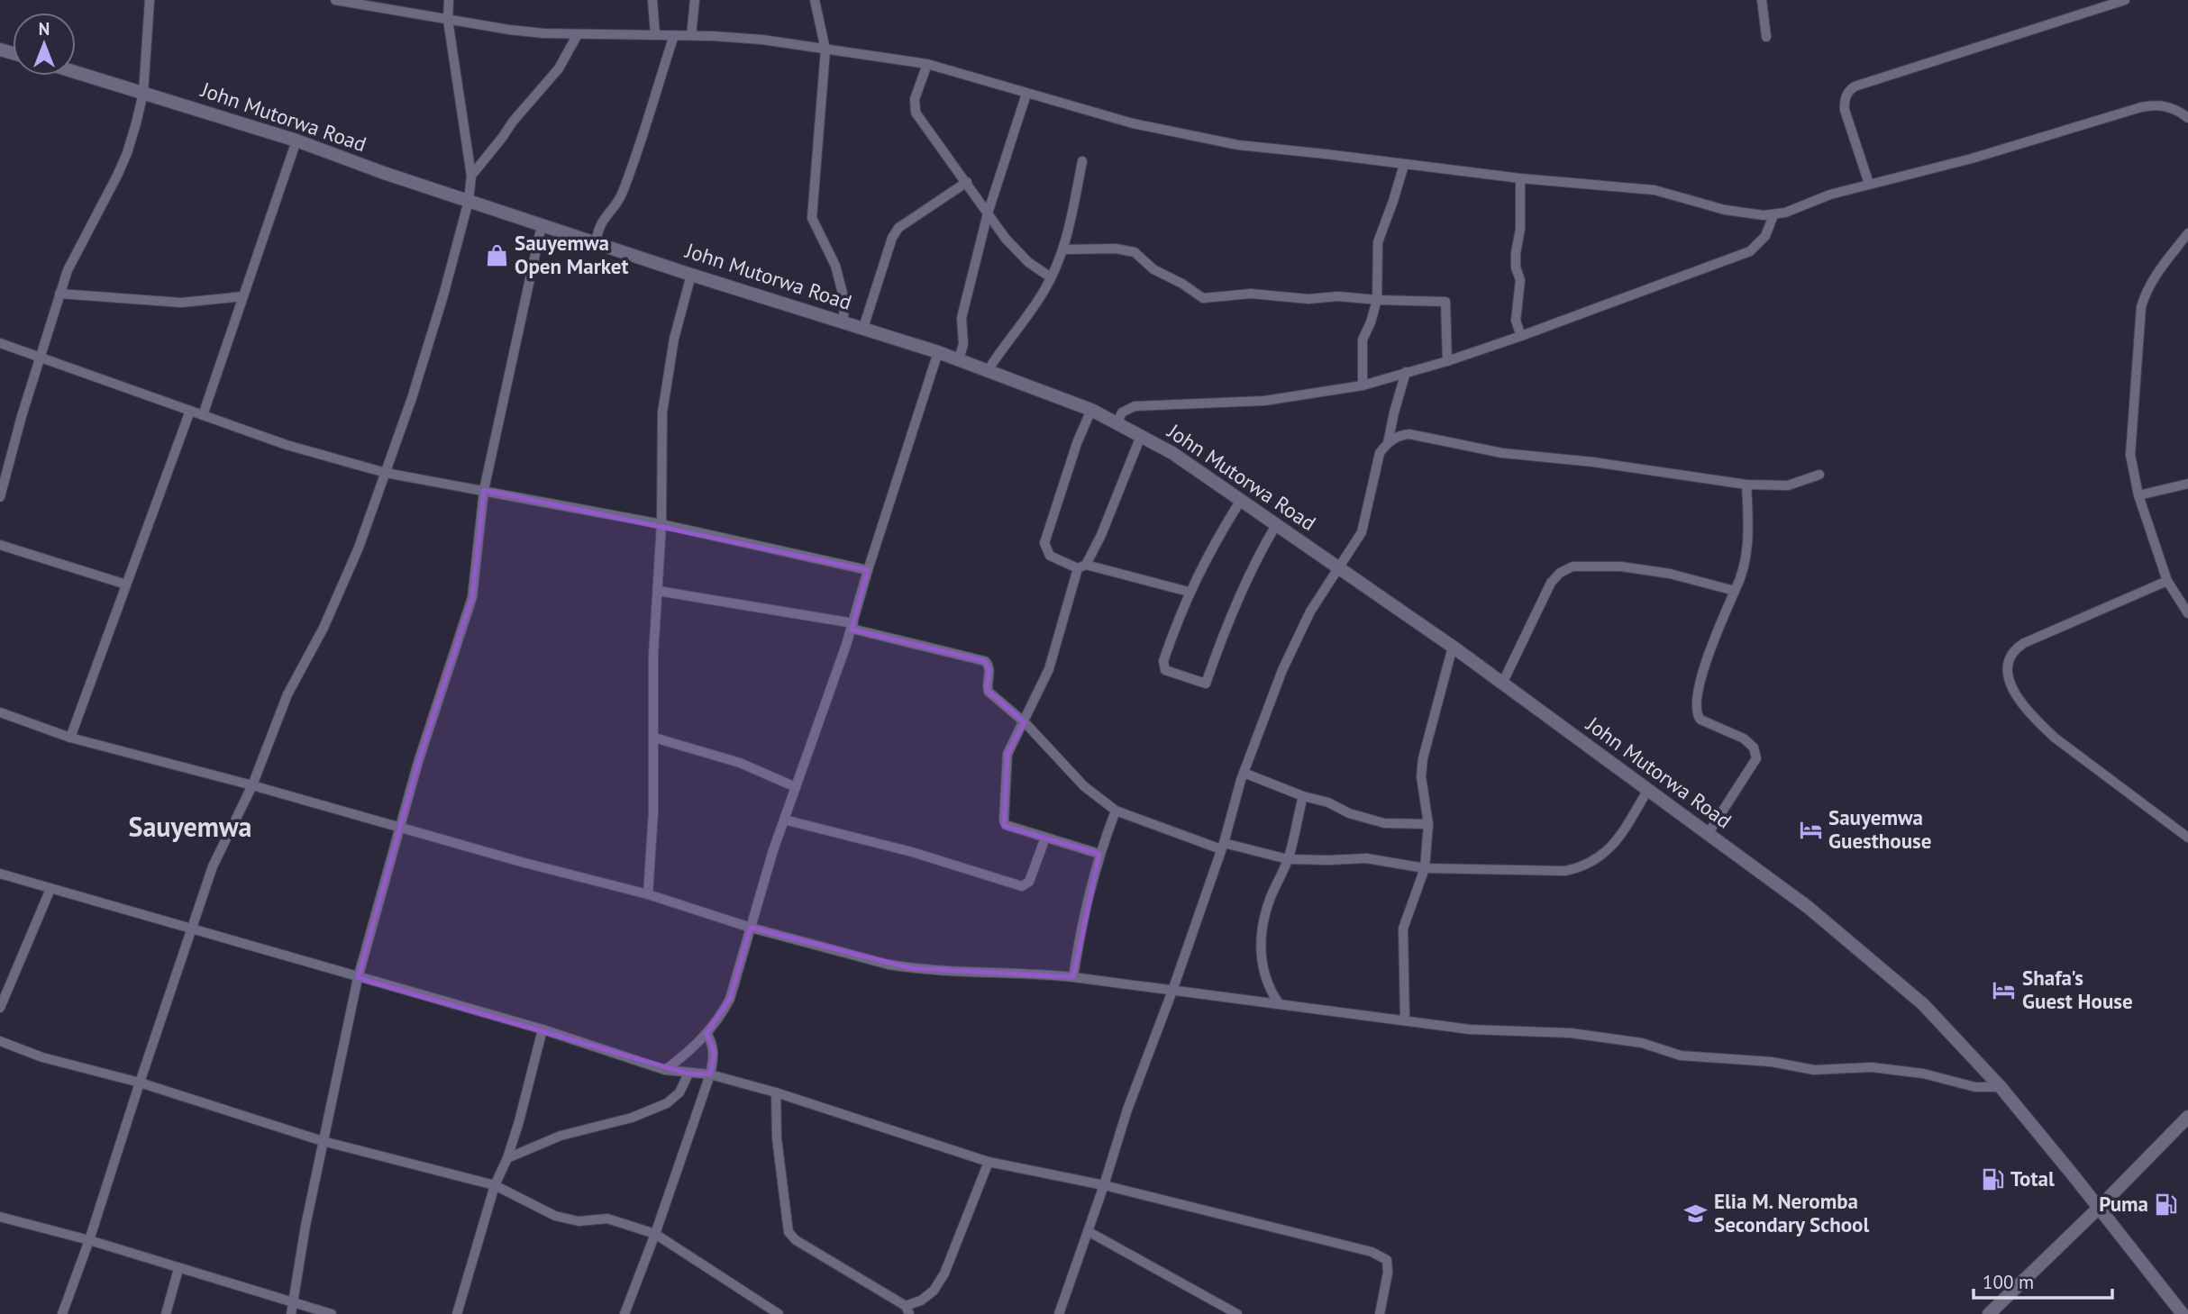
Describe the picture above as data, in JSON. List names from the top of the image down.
{
  "streets": {
    "street": ["John Mutorwa Road"]
  },
  "districts": ["Sauyemwa"],
  "places": {
    "shop": ["Sauyemwa Open Market"],
    "hotel": ["Sauyemwa Guesthouse", "Shafa's Guest House"],
    "fuel station": ["Total", "Puma"],
    "school or university": ["Elia M. Neromba Secondary School"]
  },
  "scale_bar": "100 m",
  "north": "top"
}
